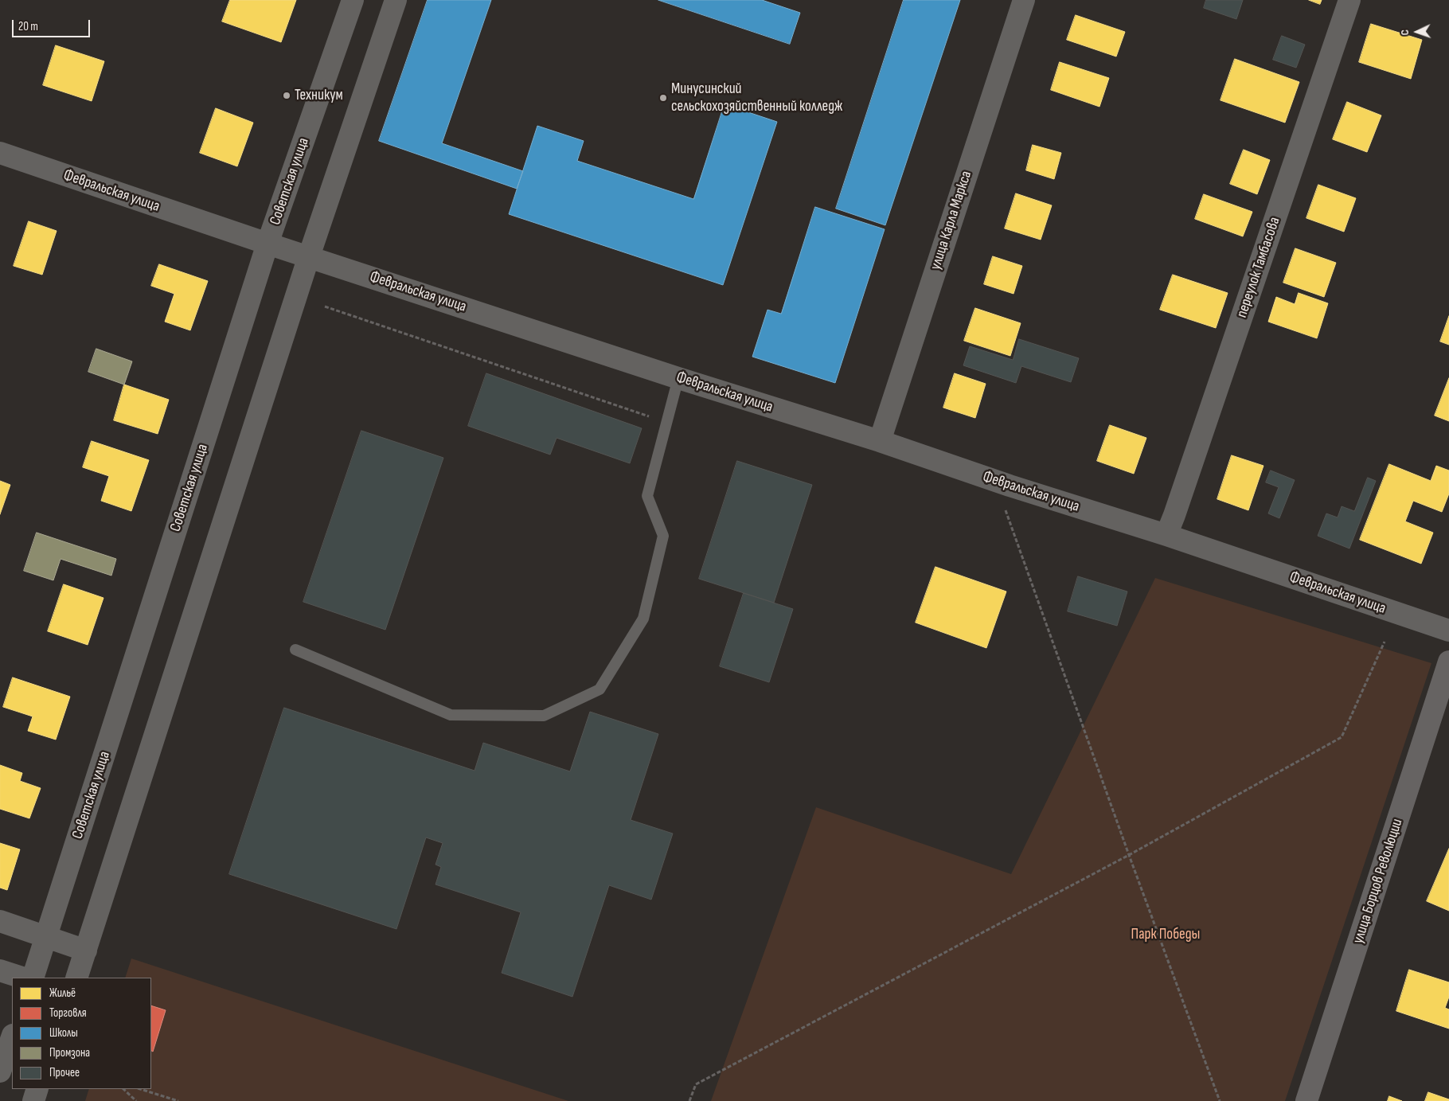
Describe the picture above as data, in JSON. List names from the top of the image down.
{
  "streets": {
    "street": [
      "Советская улица",
      "Февральская улица",
      "улица Карла Маркса",
      "переулок Тамбасова",
      "улица Борцов Революции"
    ]
  },
  "crossings": [
    ["Советская улица", "Февральская улица"],
    ["Февральская улица", "улица Карла Маркса"],
    ["Февральская улица", "переулок Тамбасова"]
  ],
  "parks": ["Парк Победы"],
  "places": ["Техникум", "Минусинский сельскохозяйственный колледж"],
  "legend": [
    "Жильё",
    "Торговля",
    "Школы",
    "Промзона",
    "Прочее"
  ],
  "scale_bar": "20 m",
  "north": "left"
}
